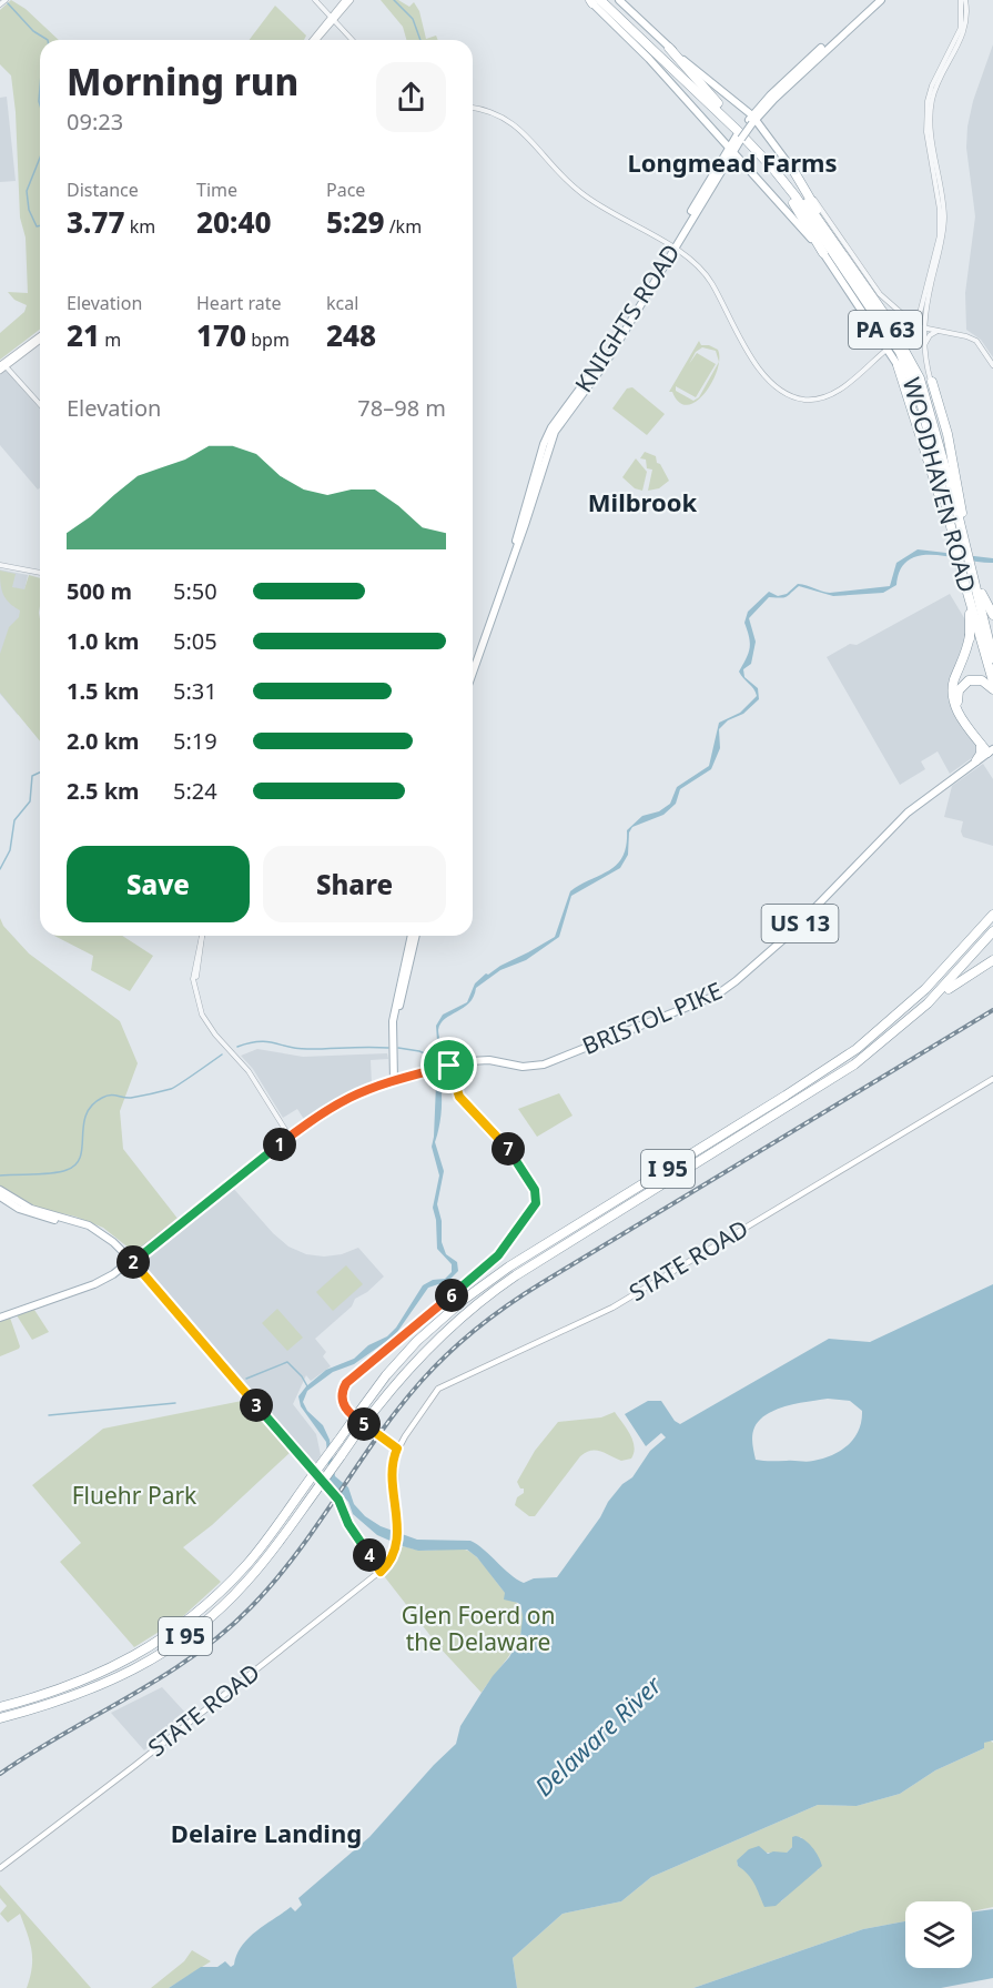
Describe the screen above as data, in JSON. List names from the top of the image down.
{
  "streets": {
    "highway": ["PA 63", "WOODHAVEN ROAD", "I 95"],
    "main road": [
      "KNIGHTS ROAD",
      "US 13",
      "BRISTOL PIKE",
      "STATE ROAD"
    ]
  },
  "crossings": [
    ["KNIGHTS ROAD", "WOODHAVEN ROAD"],
    ["US 13", "BRISTOL PIKE"]
  ],
  "districts": ["Longmead Farms", "Milbrook", "Delaire Landing"],
  "water": ["Delaware River"],
  "parks": ["Fluehr Park", "Glen Foerd on the Delaware"],
  "page": {
    "heading": ["Morning run", "09:23"],
    "stats": [
      ["Distance", "3.77 km"],
      ["Time", "20:40"],
      ["Pace", "5:29 /km"],
      ["Elevation", "21 m"],
      ["Heart rate", "170 bpm"],
      ["kcal", "248"]
    ],
    "chart": ["Elevation", "78–98 m"],
    "list": [
      {
        "name": "500 m",
        "note": "5:50"
      },
      {
        "name": "1.0 km",
        "note": "5:05"
      },
      {
        "name": "1.5 km",
        "note": "5:31"
      },
      {
        "name": "2.0 km",
        "note": "5:19"
      },
      {
        "name": "2.5 km",
        "note": "5:24"
      }
    ],
    "buttons": ["Save", "Share"],
    "pins": [
      "1",
      "7",
      "2",
      "6",
      "3",
      "5",
      "4"
    ]
  }
}
